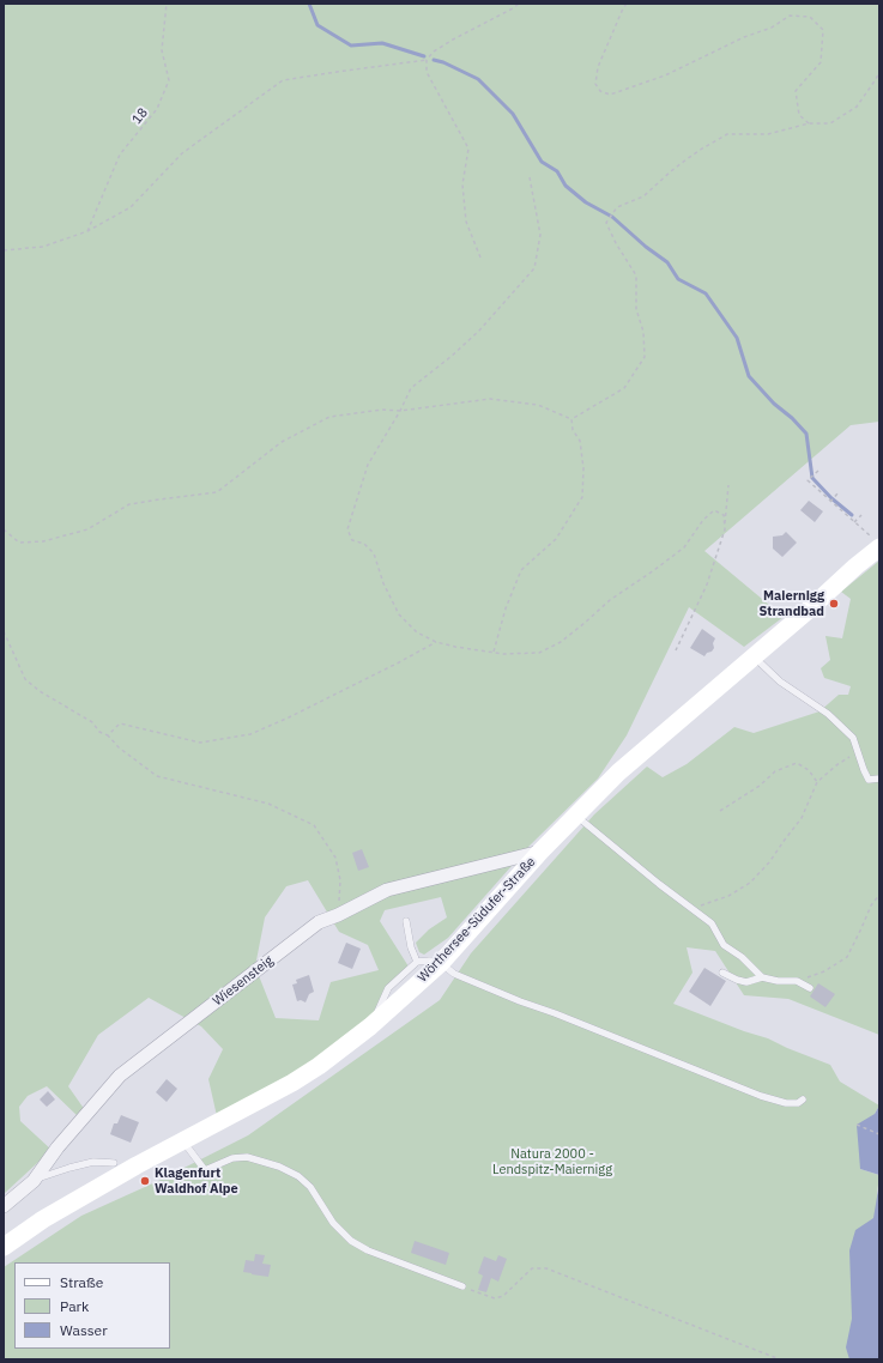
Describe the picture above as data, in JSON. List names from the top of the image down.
{
  "streets": {
    "main road": ["Wörthersee-Südufer-Straße"],
    "street": ["Wiesensteig"],
    "path": ["18"]
  },
  "crossings": [
    ["Wörthersee-Südufer-Straße", "Wiesensteig"]
  ],
  "parks": ["Natura 2000 - Lendspitz-Maiernigg"],
  "places": ["Maiernigg Strandbad", "Klagenfurt Waldhof Alpe"],
  "legend": ["Straße", "Park", "Wasser"]
}
